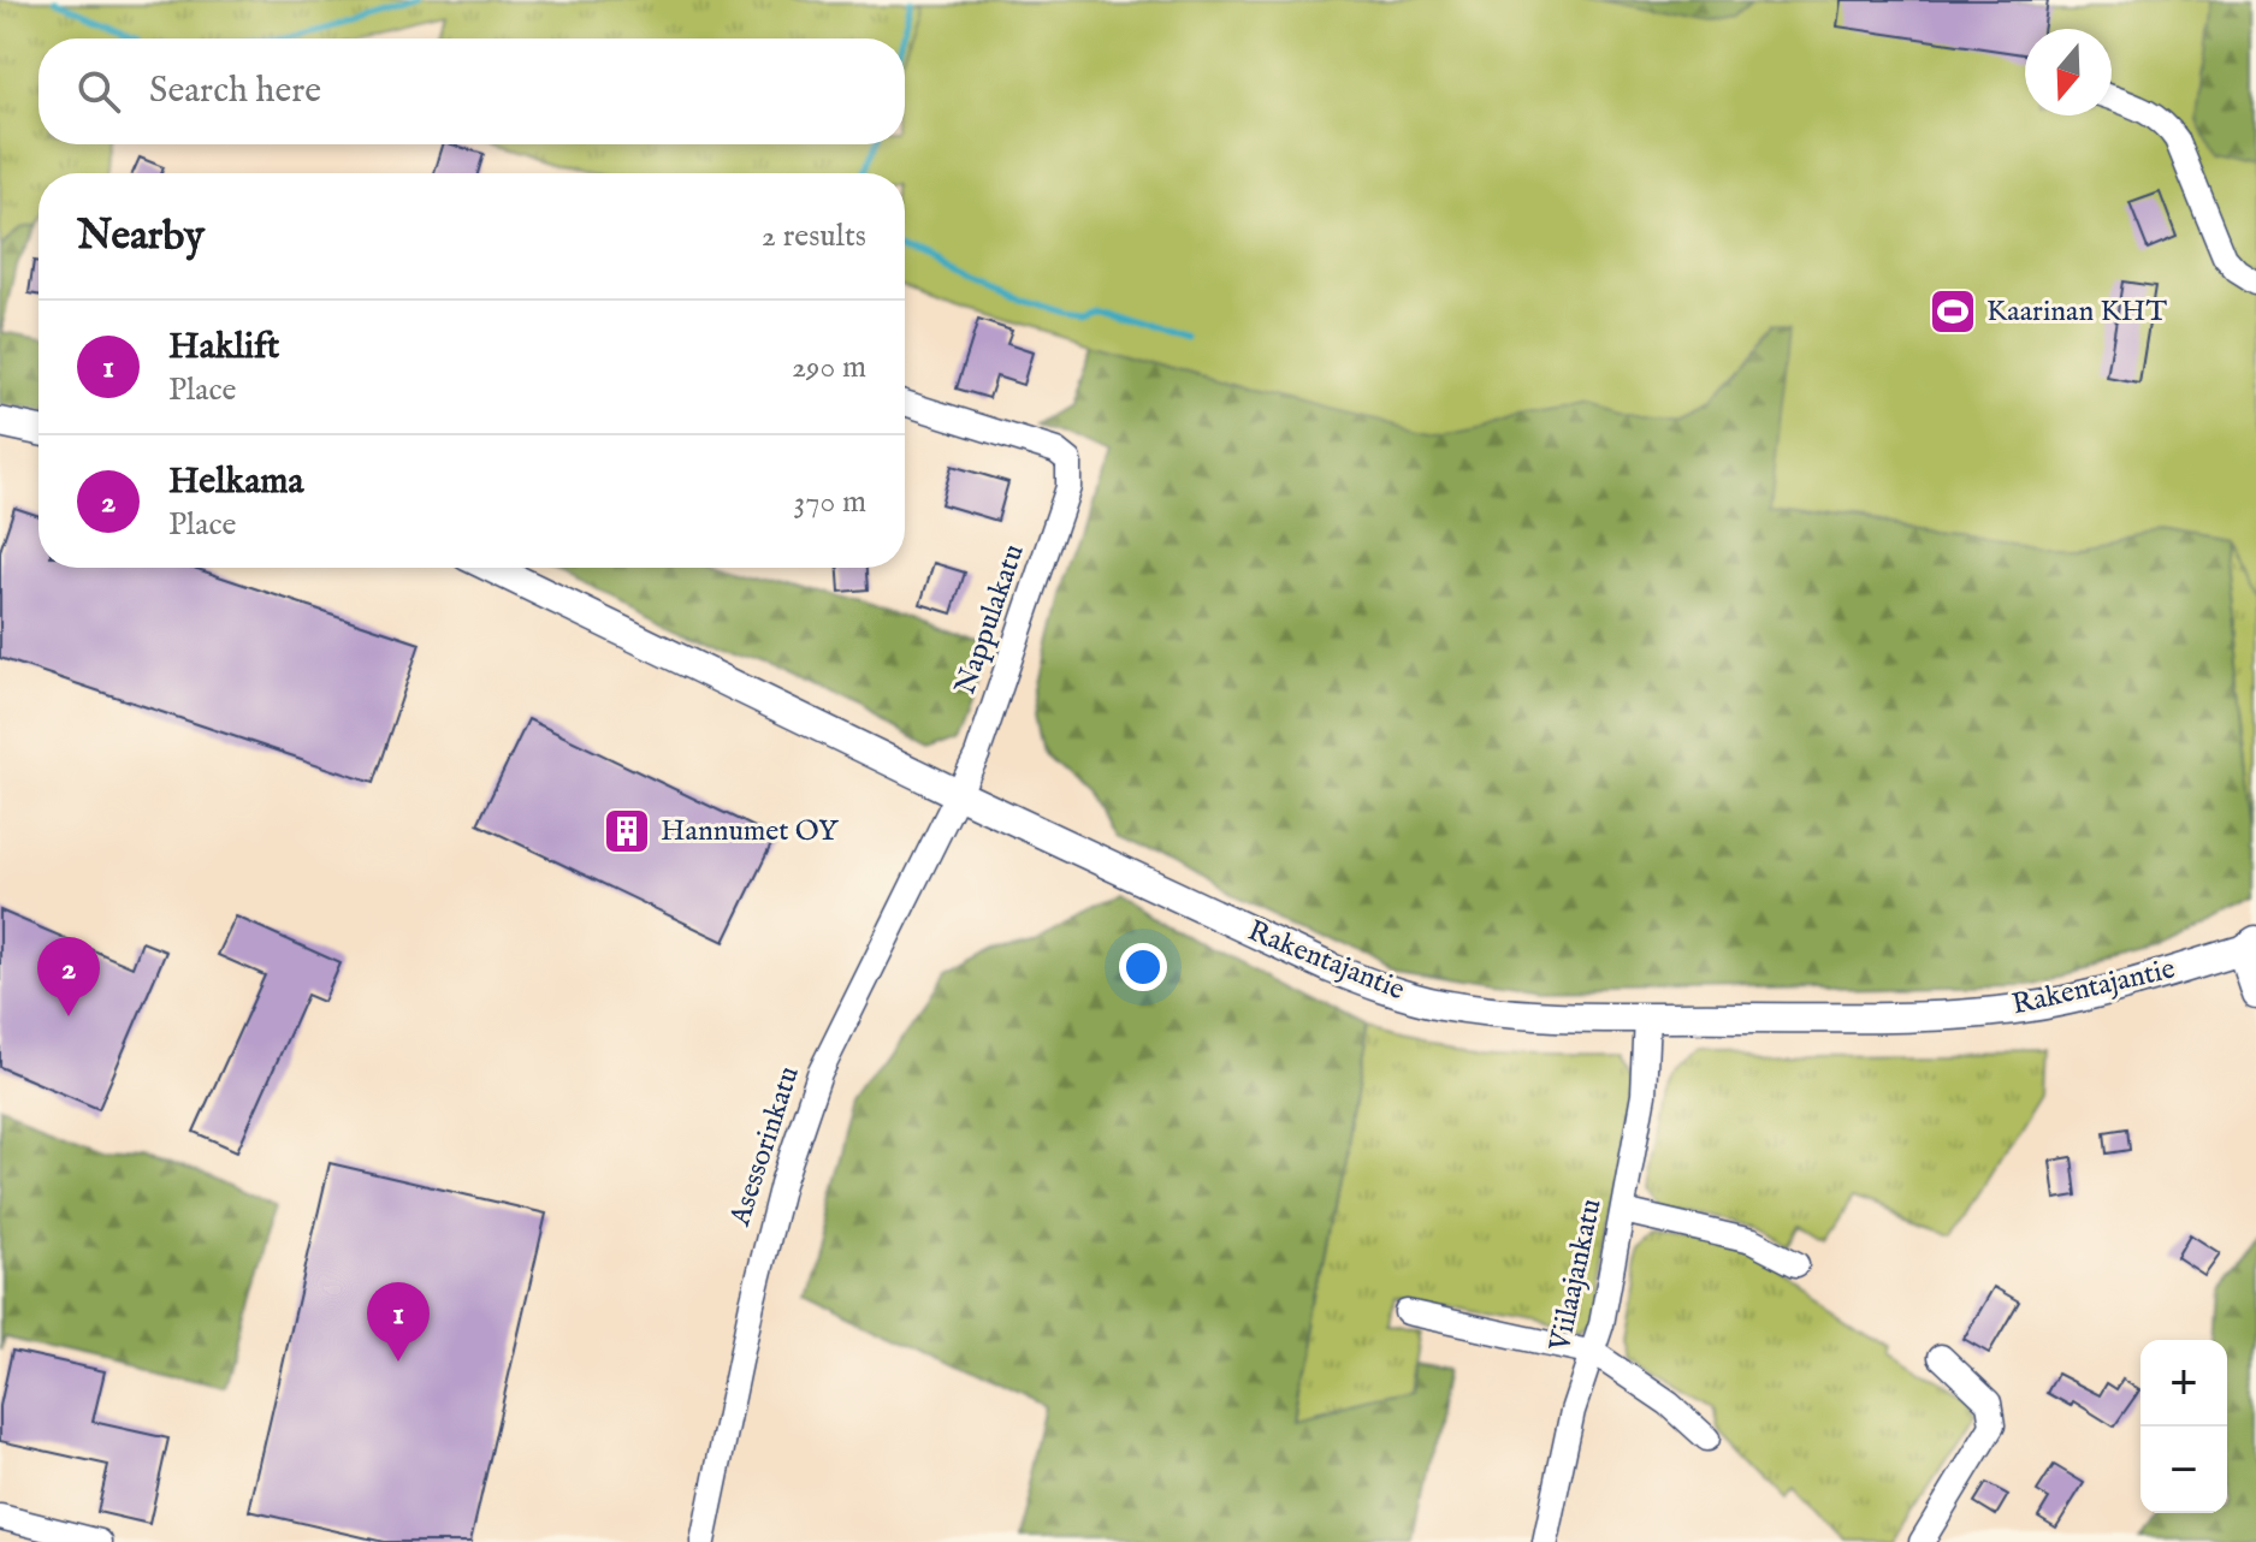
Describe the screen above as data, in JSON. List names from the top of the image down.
{
  "streets": {
    "street": [
      "Nappulakatu",
      "Rakentajantie",
      "Asessorinkatu",
      "Viilaajankatu"
    ]
  },
  "crossings": [
    ["Nappulakatu", "Rakentajantie"],
    ["Nappulakatu", "Asessorinkatu"],
    ["Rakentajantie", "Asessorinkatu"],
    ["Rakentajantie", "Viilaajankatu"]
  ],
  "places": {
    "sports": ["Kaarinan KHT"],
    "building": ["Hannumet OY"]
  },
  "north": "bottom",
  "page": {
    "search": "Search here",
    "heading": ["Nearby", "2 results"],
    "list": [
      {
        "mark": "1",
        "name": "Haklift",
        "note": "Place",
        "value": "290 m"
      },
      {
        "mark": "2",
        "name": "Helkama",
        "note": "Place",
        "value": "370 m"
      }
    ],
    "pins": ["2", "1"],
    "map_buttons": ["+", "−"]
  }
}
